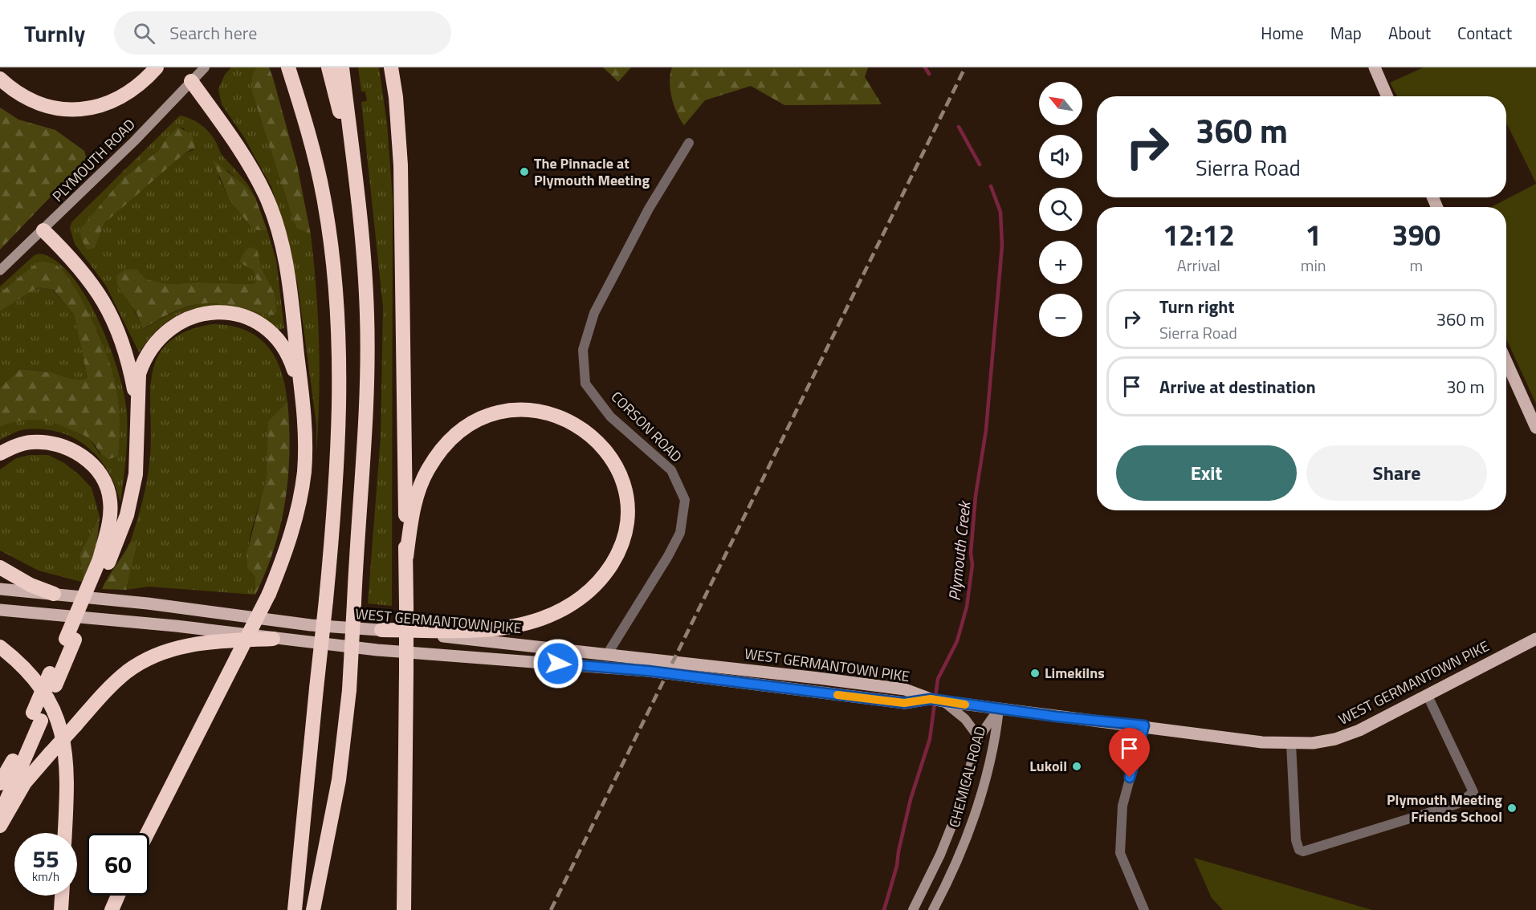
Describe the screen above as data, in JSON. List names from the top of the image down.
{
  "streets": {
    "main road": ["PLYMOUTH ROAD", "WEST GERMANTOWN PIKE", "CHEMICAL ROAD"],
    "street": ["CORSON ROAD"]
  },
  "crossings": [
    ["CORSON ROAD", "WEST GERMANTOWN PIKE"],
    ["WEST GERMANTOWN PIKE", "CHEMICAL ROAD"]
  ],
  "water": ["Plymouth Creek"],
  "places": [
    "The Pinnacle at Plymouth Meeting",
    "Limekilns",
    "Lukoil",
    "Plymouth Meeting Friends School"
  ],
  "north": "top left",
  "page": {
    "header": "Turnly",
    "search": "Search here",
    "nav": [
      "Home",
      "Map",
      "About",
      "Contact"
    ],
    "map_buttons": ["+", "−"],
    "turn": ["360 m", "Sierra Road"],
    "eta": [
      "12:12",
      "Arrival",
      "1",
      "min",
      "390",
      "m"
    ],
    "list": [
      {
        "name": "Turn right",
        "note": "Sierra Road",
        "value": "360 m"
      },
      {
        "name": "Arrive at destination",
        "value": "30 m"
      }
    ],
    "buttons": ["Exit", "Share"],
    "speed": "55 km/h",
    "limit": "60"
  }
}
